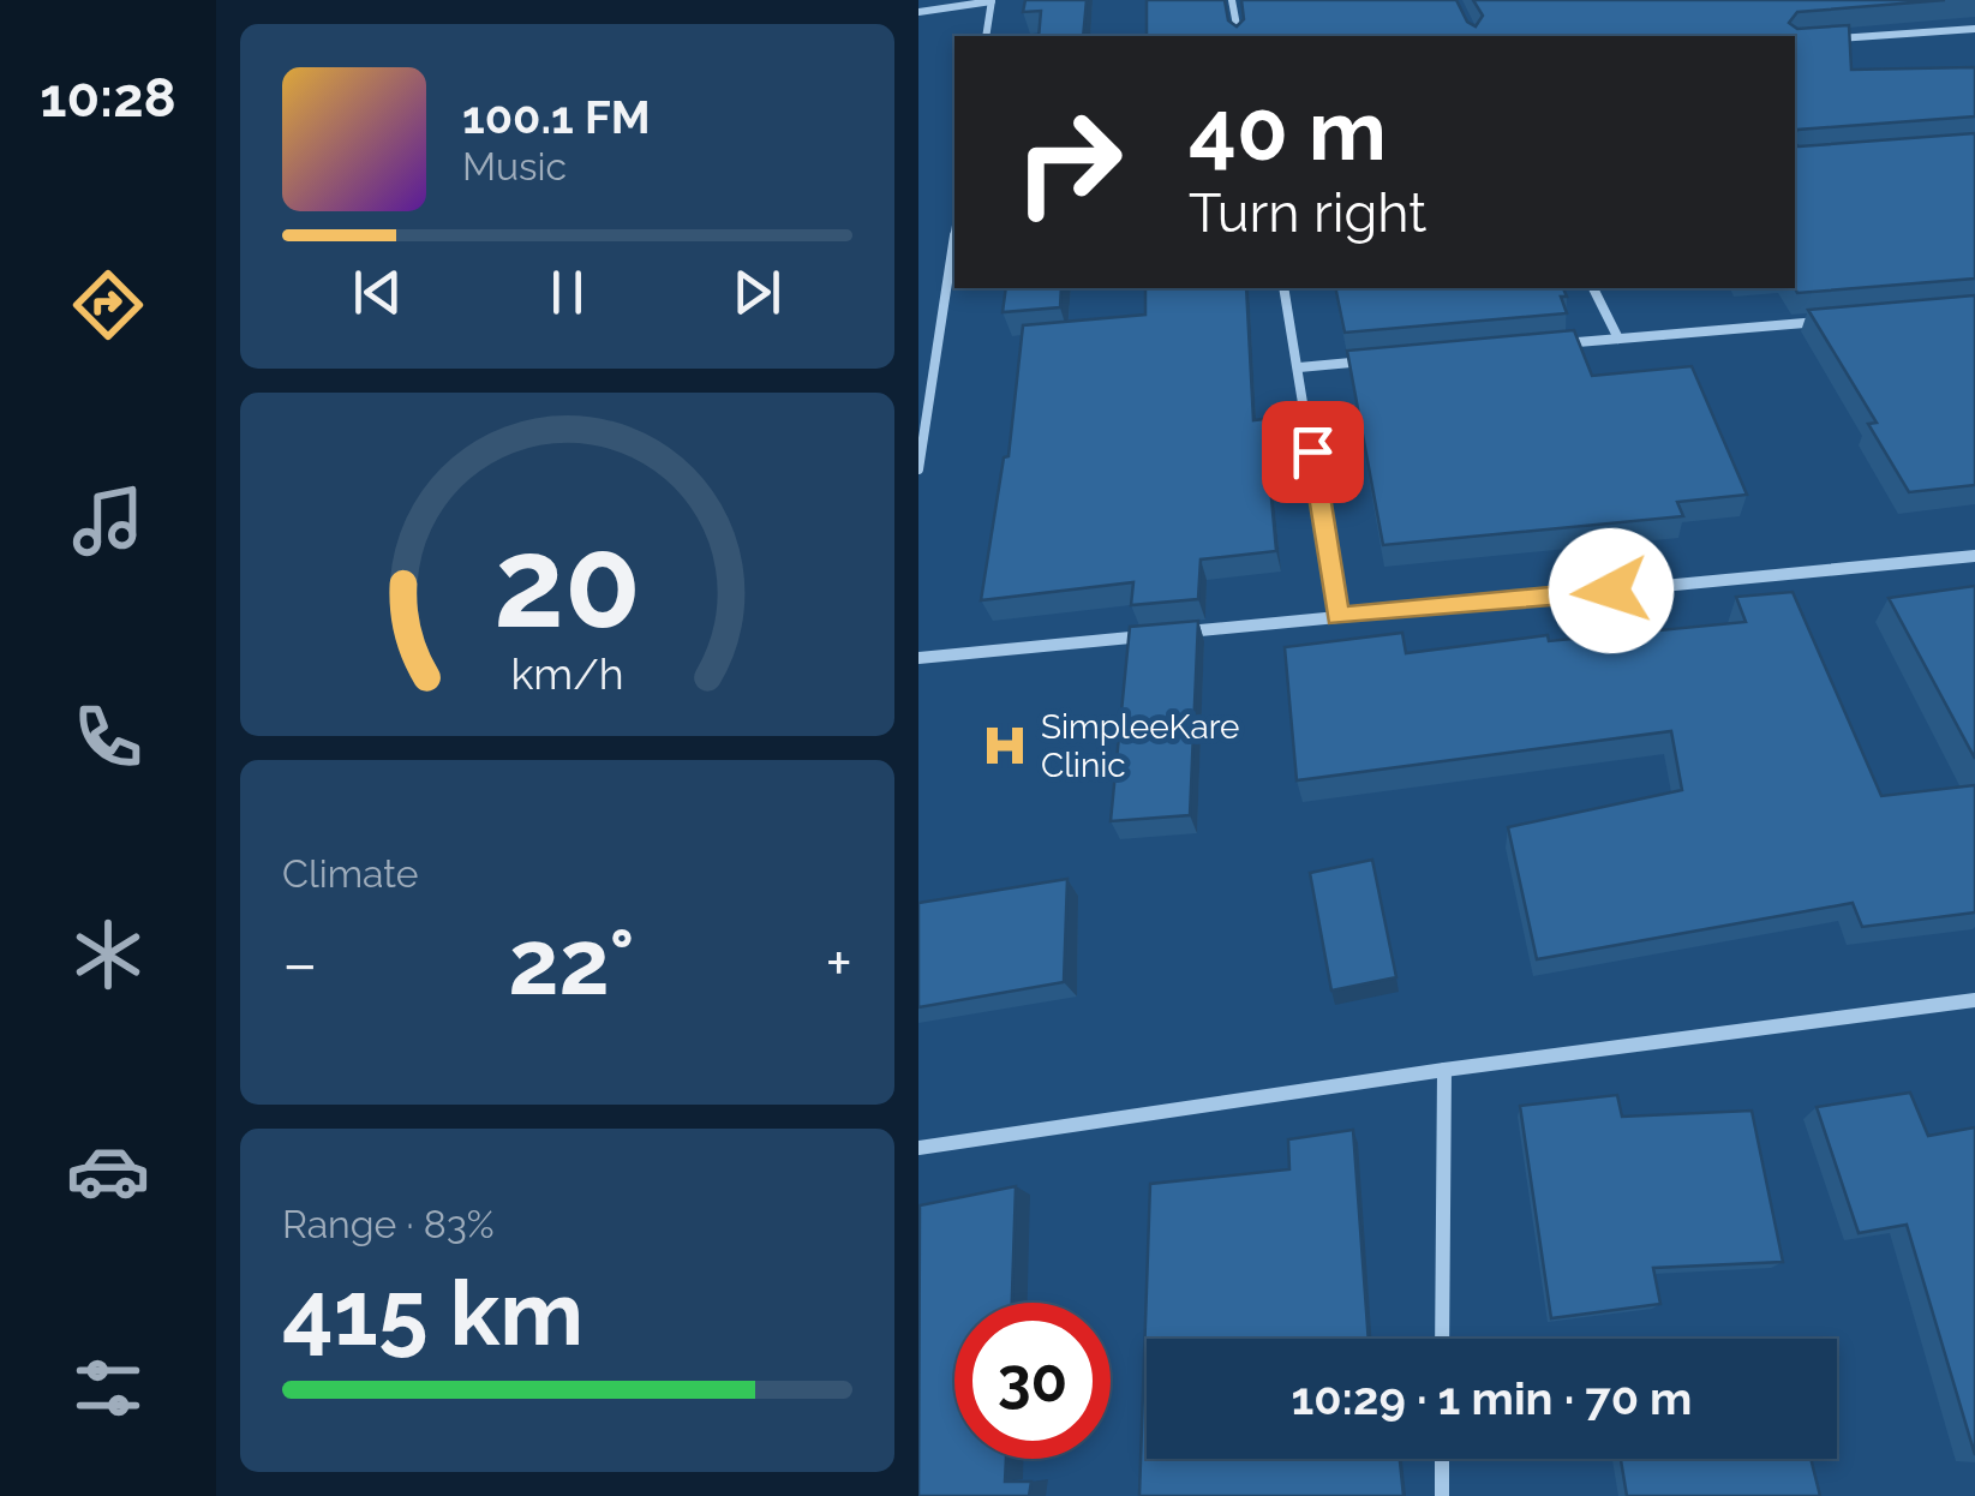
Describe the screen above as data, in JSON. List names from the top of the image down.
{
  "places": {
    "hospital": ["SimpleeKare Clinic"]
  },
  "page": {
    "tabs": "10:28",
    "turn": ["40 m", "Turn right"],
    "song": ["100.1 FM", "Music"],
    "tile": [
      "Climate",
      ["Range · 83%", "415 km"]
    ],
    "heat": ["−", "22°", "+"],
    "limit": "30",
    "trip": "10:29 · 1 min · 70 m",
    "gauge": ["20", "km/h"]
  }
}
